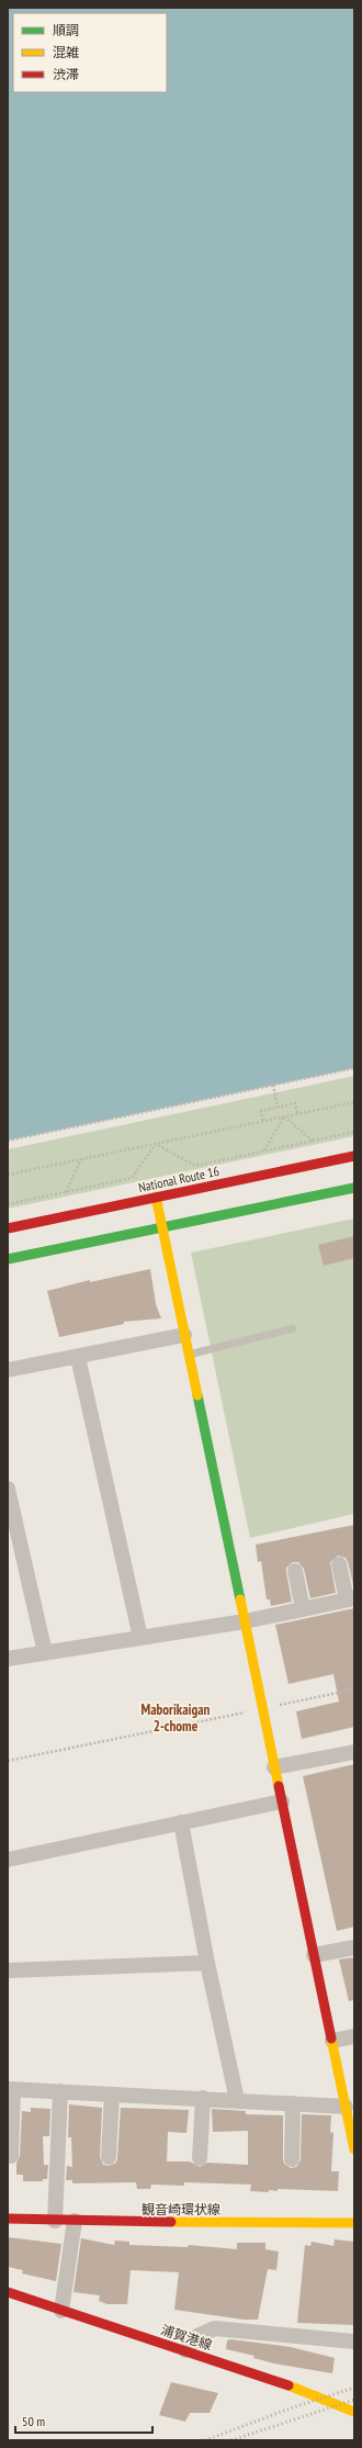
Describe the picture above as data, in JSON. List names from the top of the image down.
{
  "streets": {
    "main road": ["National Route 16", "観音崎環状線", "浦賀港線"]
  },
  "districts": ["Maborikaigan 2-chome"],
  "legend": ["順調", "混雑", "渋滞"],
  "scale_bar": "50 m"
}
